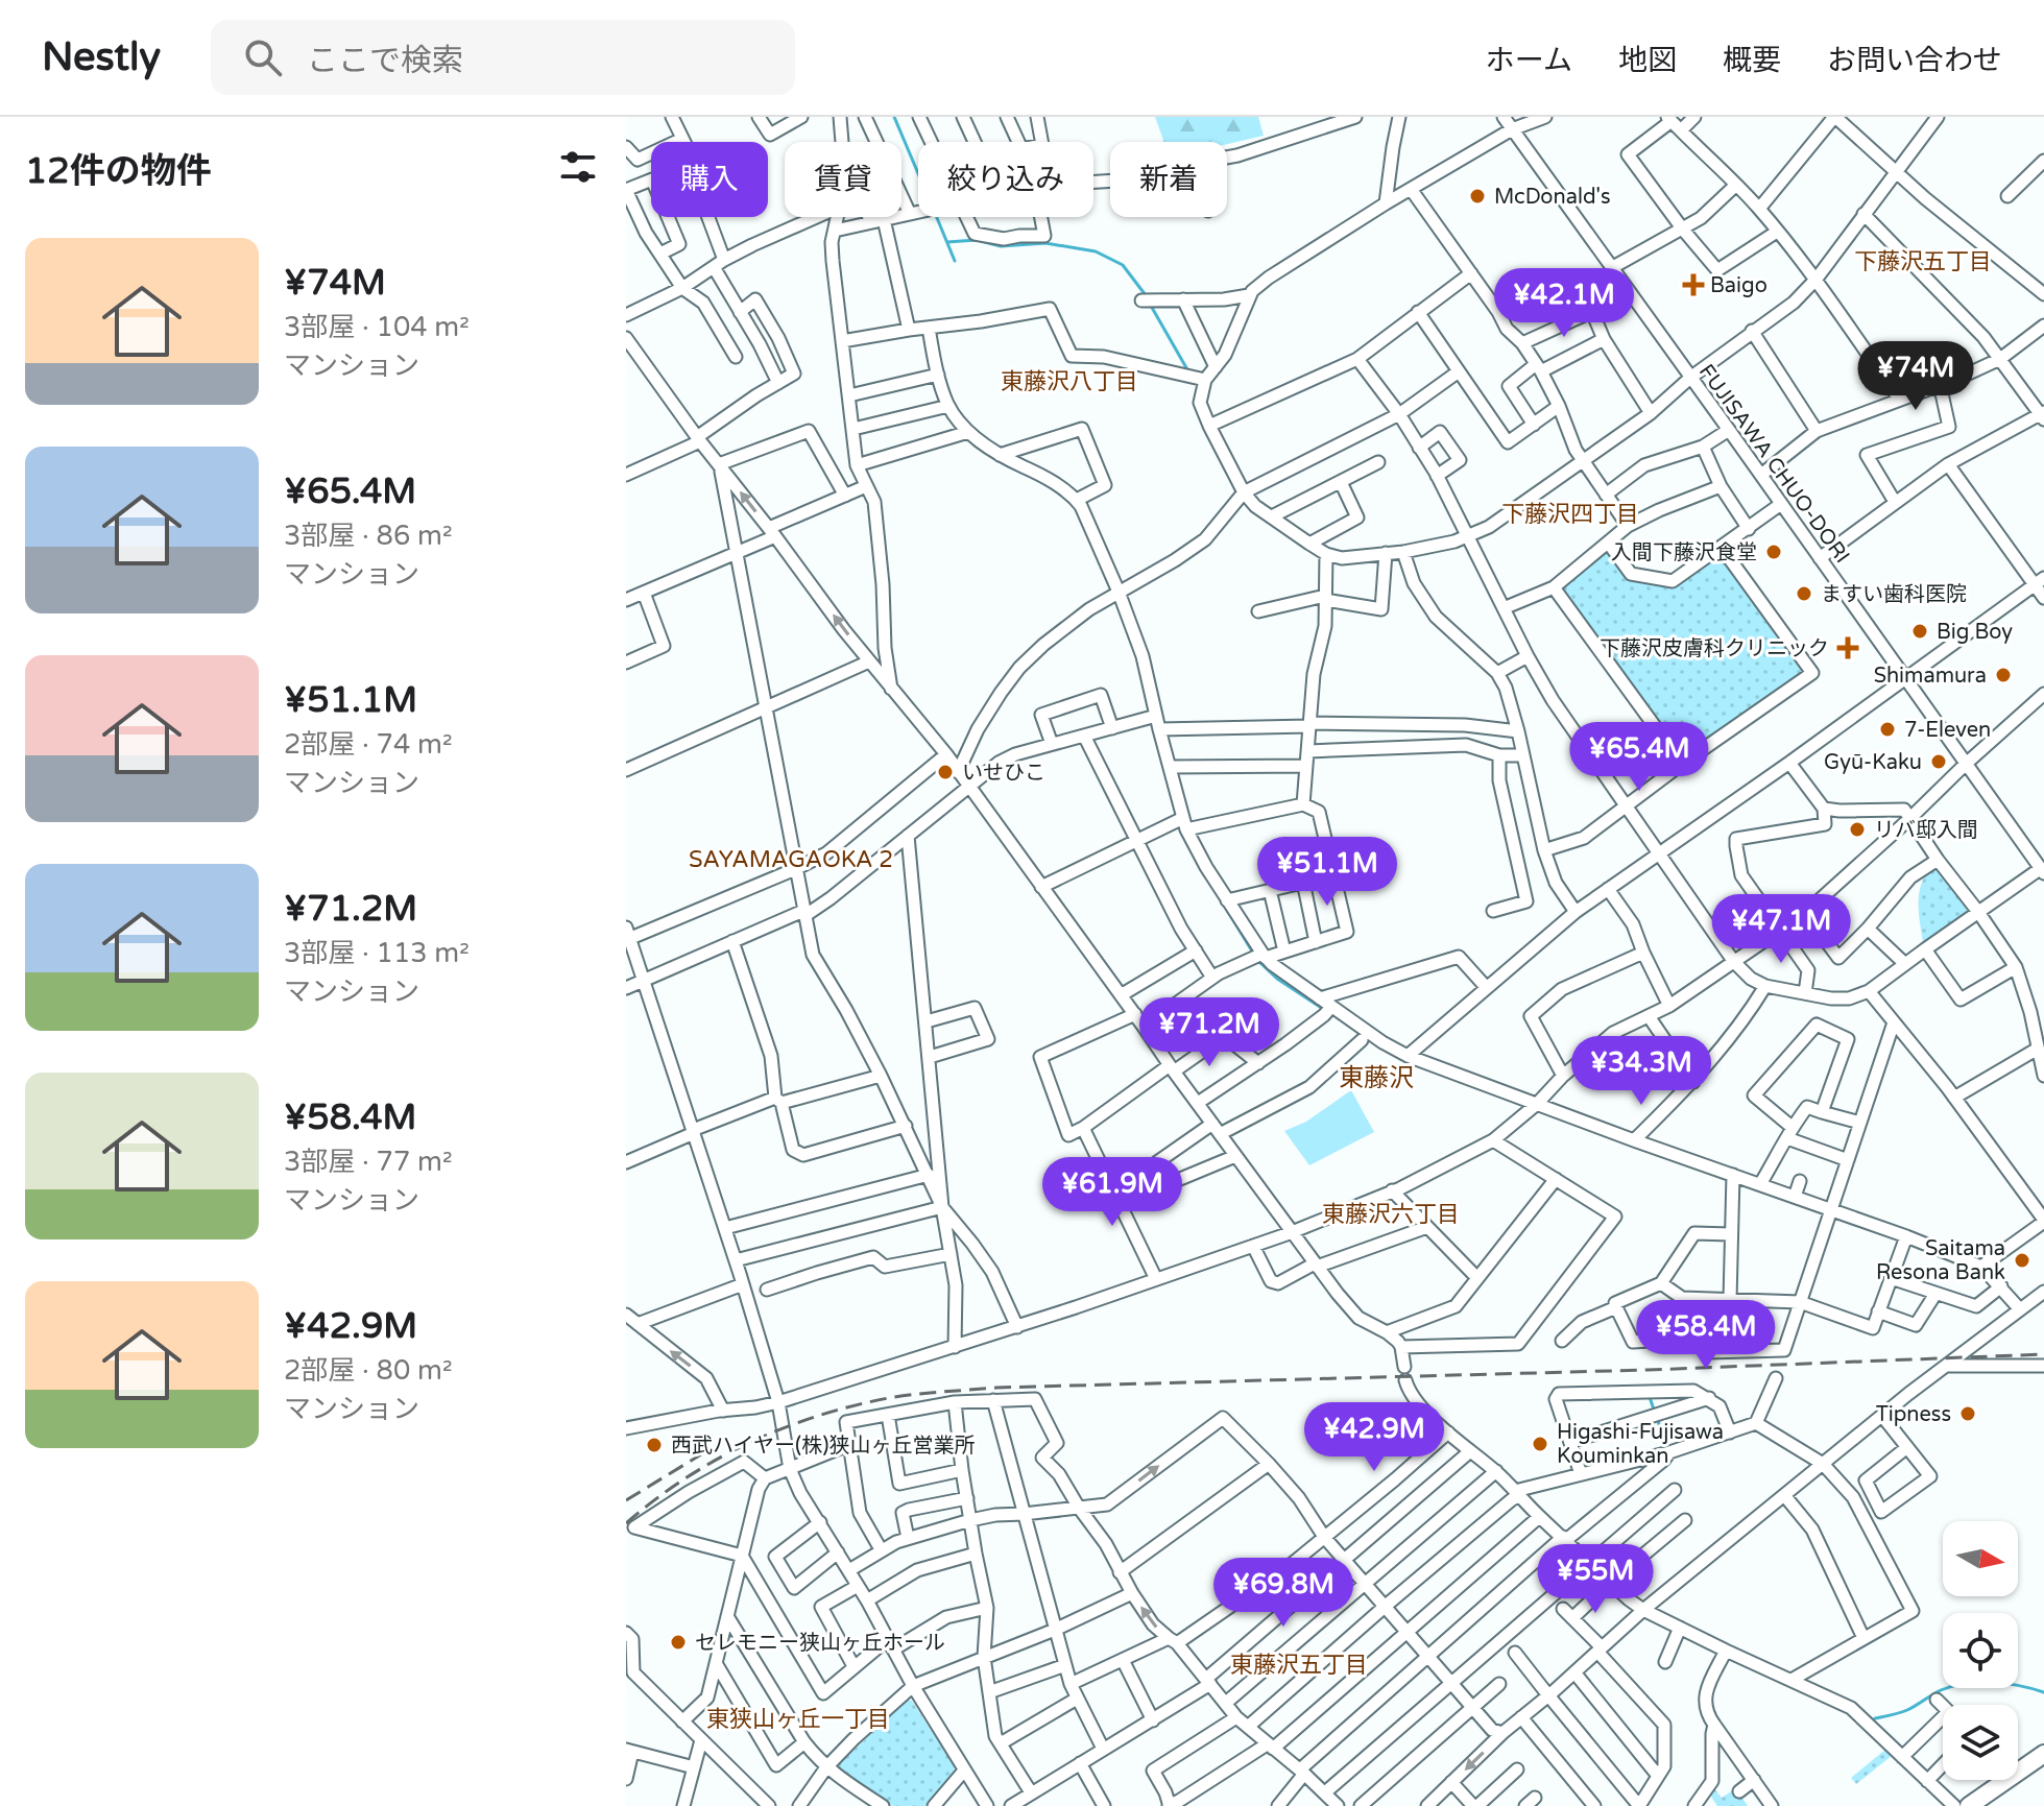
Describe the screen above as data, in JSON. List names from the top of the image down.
{
  "streets": {
    "street": ["FUJISAWA CHUO-DORI"]
  },
  "districts": [
    "下藤沢五丁目",
    "東藤沢八丁目",
    "下藤沢四丁目",
    "SAYAMAGAOKA 2",
    "東藤沢",
    "東藤沢六丁目",
    "東藤沢五丁目",
    "東狭山ヶ丘一丁目"
  ],
  "places": {
    "other": [
      "McDonald's",
      "入間下藤沢食堂",
      "ますい歯科医院",
      "Big Boy",
      "Shimamura",
      "7-Eleven",
      "Gyū-Kaku",
      "いせひこ",
      "リバ邸入間",
      "Saitama Resona Bank",
      "Tipness",
      "Higashi-Fujisawa Kouminkan",
      "西武ハイヤー(株)狭山ヶ丘営業所",
      "セレモニー狭山ヶ丘ホール"
    ],
    "health": ["Baigo", "下藤沢皮膚科クリニック"]
  },
  "north": "right",
  "page": {
    "header": "Nestly",
    "search": "ここで検索",
    "nav": [
      "ホーム",
      "地図",
      "概要",
      "お問い合わせ"
    ],
    "heading": "12件の物件",
    "chip": [
      "購入",
      "賃貸",
      "絞り込み",
      "新着"
    ],
    "list": [
      {
        "name": "¥74M",
        "note": "3部屋 · 104 m² · マンション"
      },
      {
        "name": "¥65.4M",
        "note": "3部屋 · 86 m² · マンション"
      },
      {
        "name": "¥51.1M",
        "note": "2部屋 · 74 m² · マンション"
      },
      {
        "name": "¥71.2M",
        "note": "3部屋 · 113 m² · マンション"
      },
      {
        "name": "¥58.4M",
        "note": "3部屋 · 77 m² · マンション"
      },
      {
        "name": "¥42.9M",
        "note": "2部屋 · 80 m² · マンション"
      }
    ],
    "price": [
      "¥42.1M",
      "¥74M",
      "¥65.4M",
      "¥51.1M",
      "¥47.1M",
      "¥71.2M",
      "¥34.3M",
      "¥61.9M",
      "¥58.4M",
      "¥42.9M",
      "¥55M",
      "¥69.8M"
    ]
  }
}
